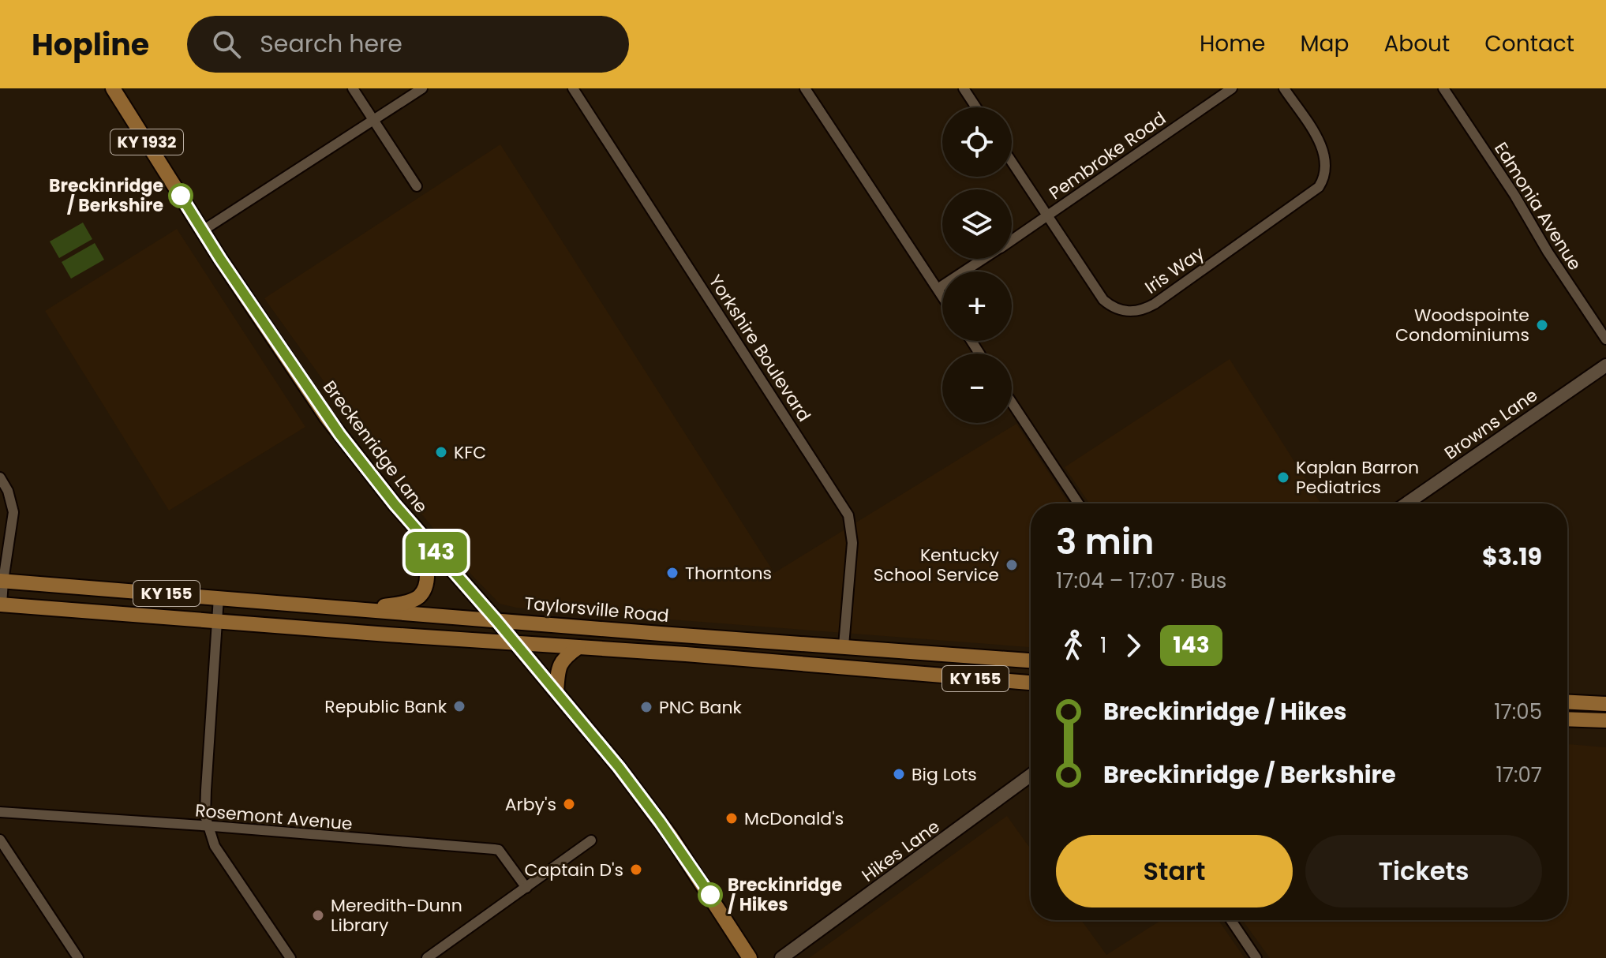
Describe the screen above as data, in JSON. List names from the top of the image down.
{
  "streets": {
    "main road": [
      "KY 1932",
      "Browns Lane",
      "Breckenridge Lane",
      "KY 155",
      "Taylorsville Road",
      "Hikes Lane"
    ],
    "street": [
      "Pembroke Road",
      "Edmonia Avenue",
      "Iris Way",
      "Yorkshire Boulevard",
      "Rosemont Avenue"
    ]
  },
  "crossings": [
    ["Pembroke Road", "Iris Way"],
    ["Yorkshire Boulevard", "Taylorsville Road"],
    ["Breckenridge Lane", "KY 155"],
    ["Breckenridge Lane", "Taylorsville Road"]
  ],
  "places": [
    "Breckinridge / Berkshire",
    "Woodspointe Condominiums",
    "KFC",
    "Kaplan Barron Pediatrics",
    "Kentucky School Service",
    "Thorntons",
    "Republic Bank",
    "PNC Bank",
    "Big Lots",
    "Arby's",
    "McDonald's",
    "Captain D's",
    "Breckinridge / Hikes",
    "Meredith-Dunn Library"
  ],
  "lines": ["bus line 143"],
  "page": {
    "header": "Hopline",
    "search": "Search here",
    "nav": [
      "Home",
      "Map",
      "About",
      "Contact"
    ],
    "on_map": "143",
    "map_buttons": ["+", "−"],
    "heading": ["3 min", "17:04 – 17:07 · Bus", "$3.19"],
    "legs": ["1", "143"],
    "list": [
      {
        "name": "Breckinridge / Hikes",
        "value": "17:05"
      },
      {
        "name": "Breckinridge / Berkshire",
        "value": "17:07"
      }
    ],
    "buttons": ["Start", "Tickets"]
  }
}
